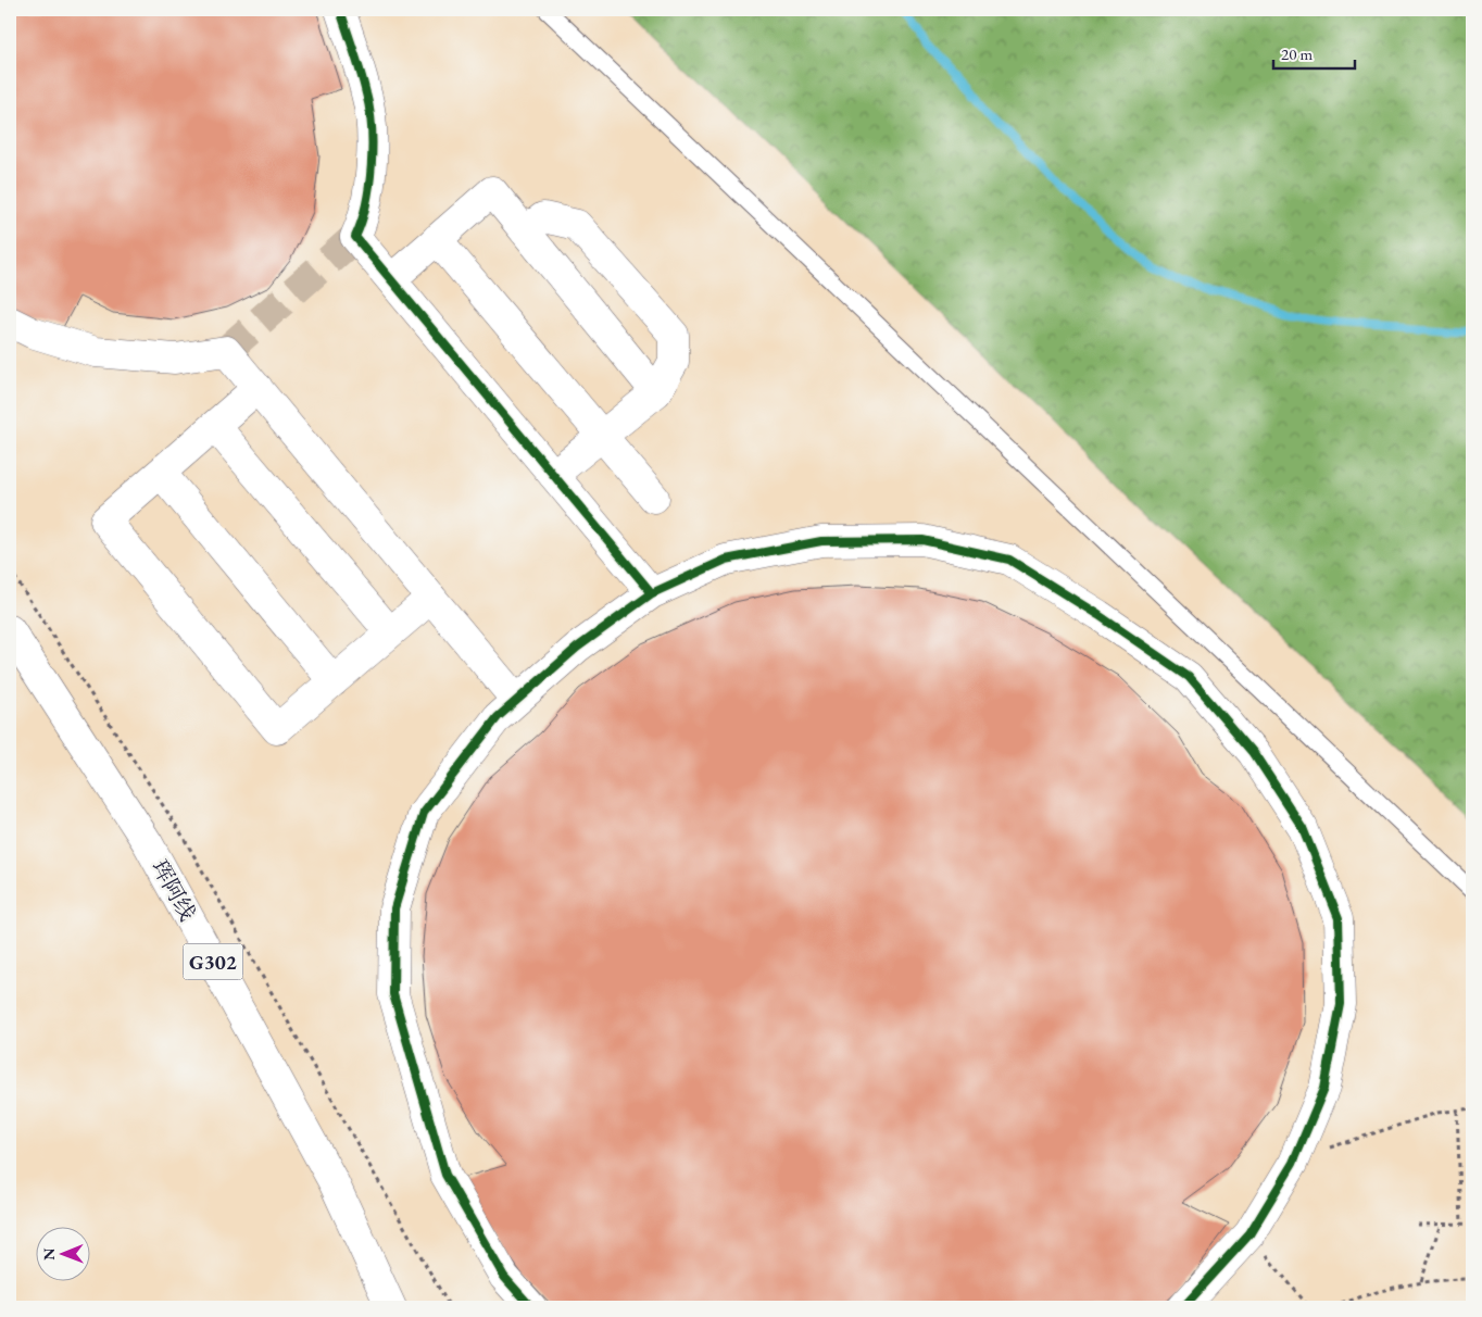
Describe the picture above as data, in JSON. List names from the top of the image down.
{
  "streets": {
    "main road": ["珲阿线", "G302"]
  },
  "scale_bar": "20 m",
  "north": "left"
}
